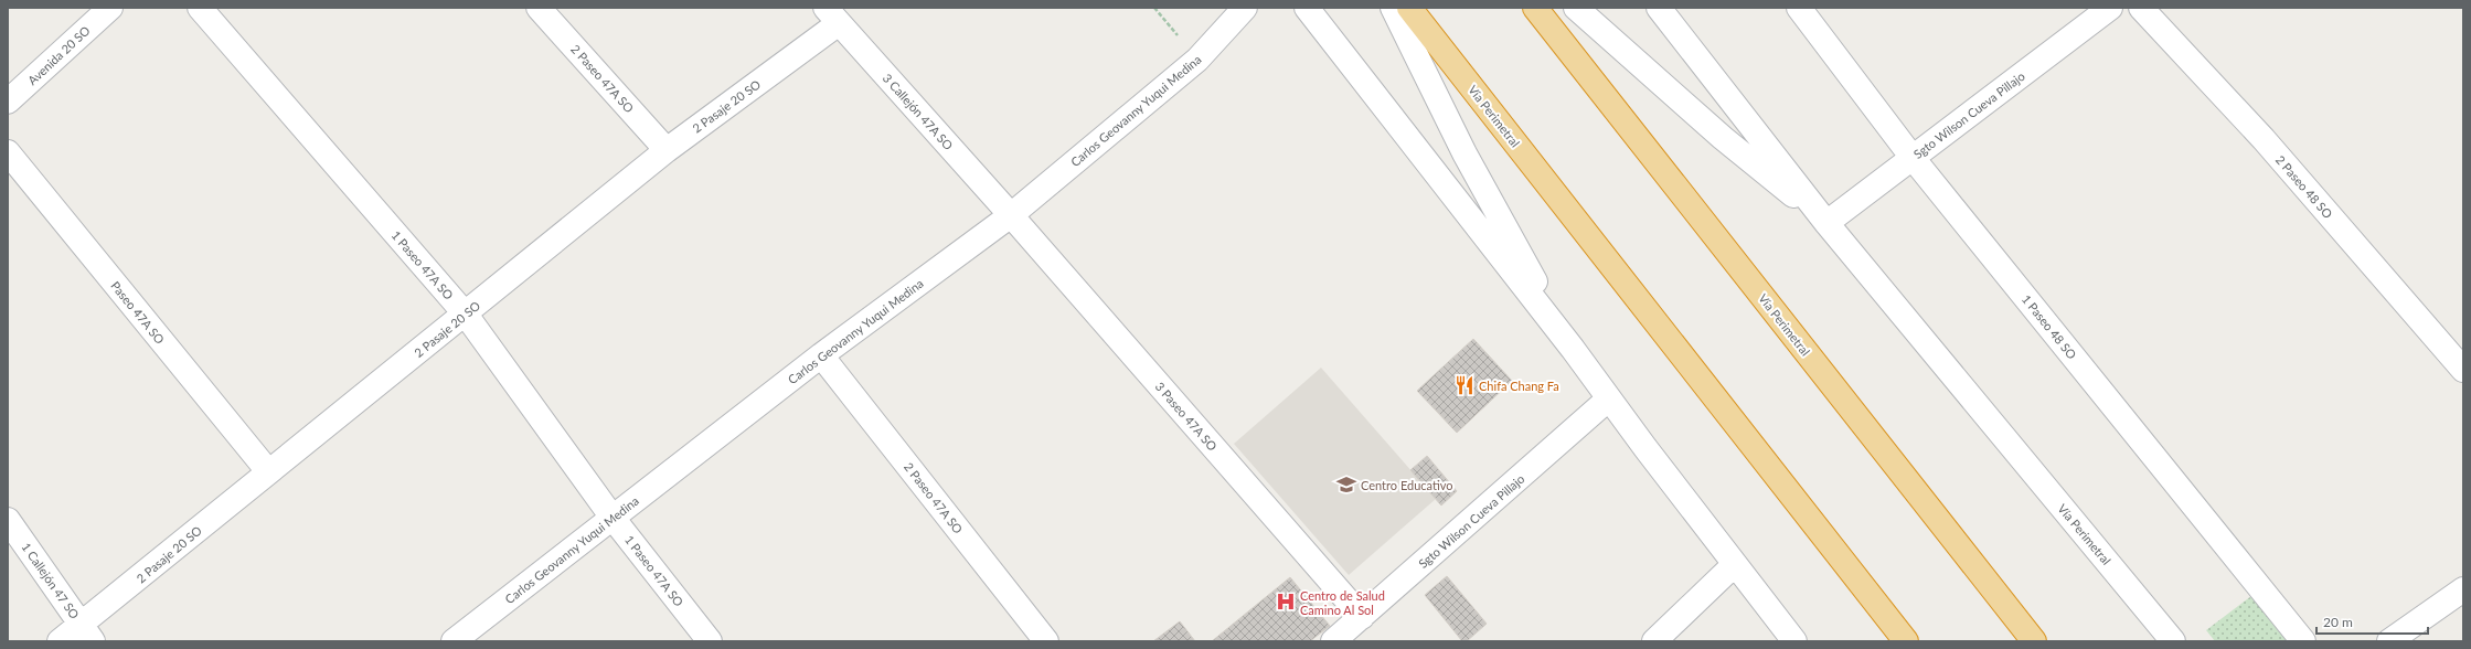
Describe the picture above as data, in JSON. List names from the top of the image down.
{
  "streets": {
    "highway": ["Vía Perimetral"],
    "street": [
      "Avenida 20 SO",
      "2 Paseo 47A SO",
      "2 Pasaje 20 SO",
      "Carlos Geovanny Yuqui Medina",
      "3 Callejón 47A SO",
      "Sgto Wilson Cueva Pillajo",
      "2 Paseo 48 SO",
      "1 Paseo 47A SO",
      "Paseo 47A SO",
      "1 Paseo 48 SO",
      "3 Paseo 47A SO",
      "1 Callejón 47 SO"
    ]
  },
  "crossings": [
    ["2 Paseo 47A SO", "2 Pasaje 20 SO"],
    ["2 Paseo 47A SO", "Carlos Geovanny Yuqui Medina"],
    ["2 Pasaje 20 SO", "3 Callejón 47A SO"],
    ["2 Pasaje 20 SO", "1 Paseo 47A SO"],
    ["2 Pasaje 20 SO", "Paseo 47A SO"],
    ["2 Pasaje 20 SO", "1 Callejón 47 SO"],
    ["Carlos Geovanny Yuqui Medina", "3 Callejón 47A SO"],
    ["Carlos Geovanny Yuqui Medina", "1 Paseo 47A SO"],
    ["Carlos Geovanny Yuqui Medina", "3 Paseo 47A SO"],
    ["3 Callejón 47A SO", "3 Paseo 47A SO"],
    ["Sgto Wilson Cueva Pillajo", "Vía Perimetral"],
    ["Sgto Wilson Cueva Pillajo", "1 Paseo 48 SO"],
    ["Sgto Wilson Cueva Pillajo", "3 Paseo 47A SO"]
  ],
  "places": {
    "restaurant": ["Chifa Chang Fa"],
    "school or university": ["Centro Educativo"],
    "hospital": ["Centro de Salud Camino Al Sol"]
  },
  "scale_bar": "20 m"
}
